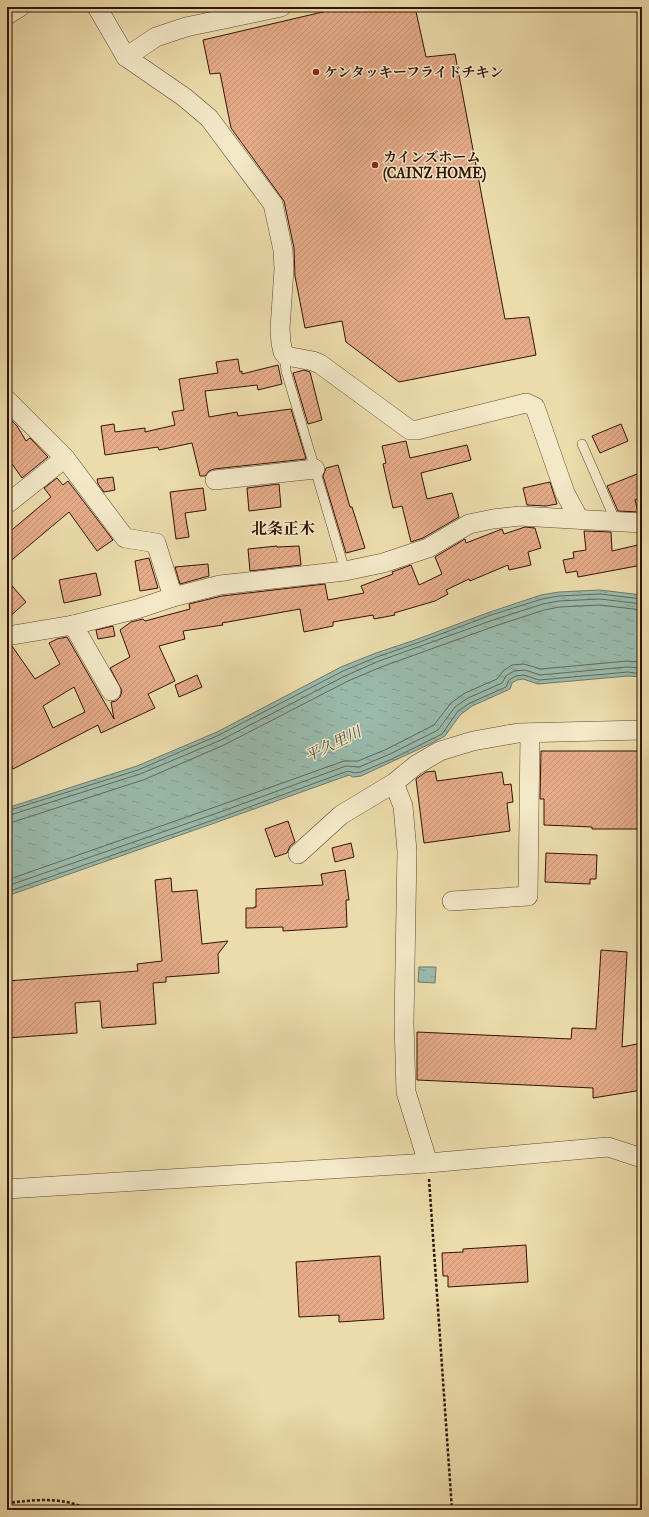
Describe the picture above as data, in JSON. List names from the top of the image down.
{
  "districts": ["北条正木"],
  "water": ["平久里川"],
  "places": ["ケンタッキーフライドチキン", "カインズホーム (CAINZ HOME)"]
}
